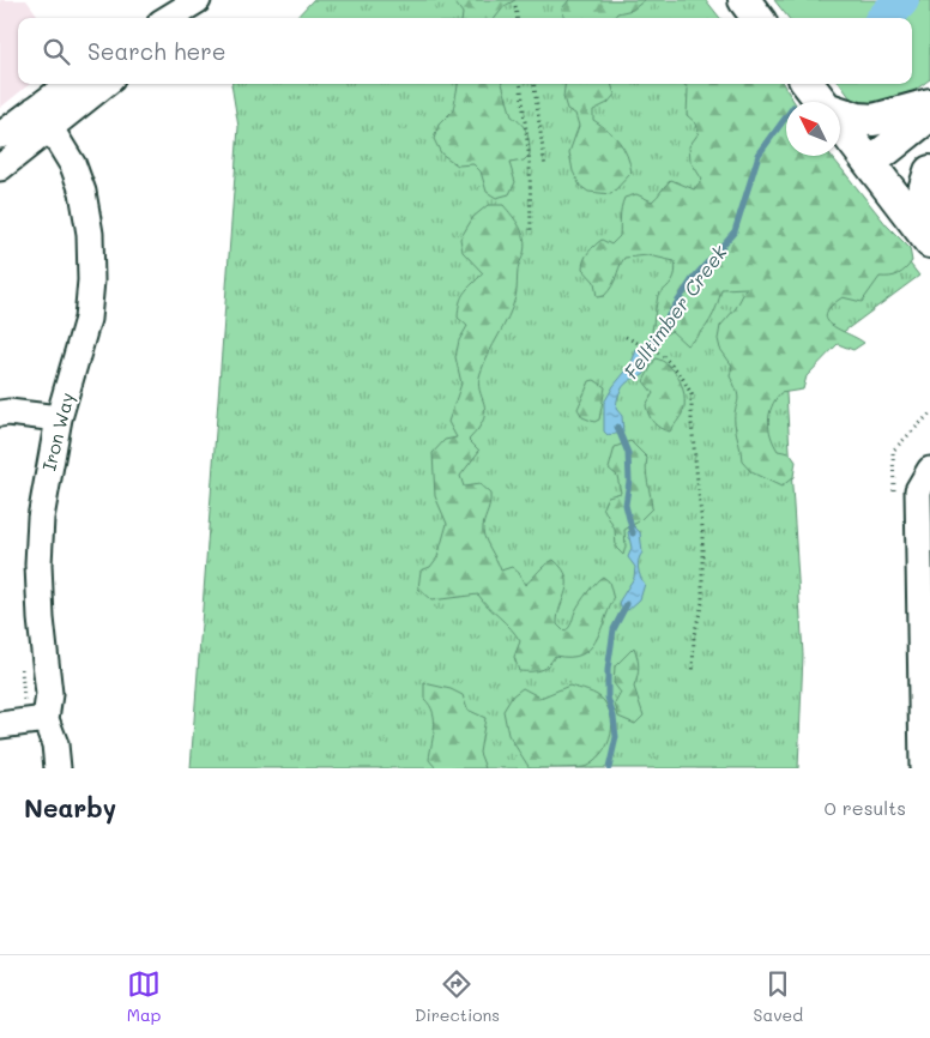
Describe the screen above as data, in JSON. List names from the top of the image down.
{
  "streets": {
    "street": ["Iron Way"]
  },
  "water": ["Felltimber Creek"],
  "north": "top left",
  "page": {
    "search": "Search here",
    "heading": ["Nearby", "0 results"],
    "nav": ["Map", "Directions", "Saved"]
  }
}
